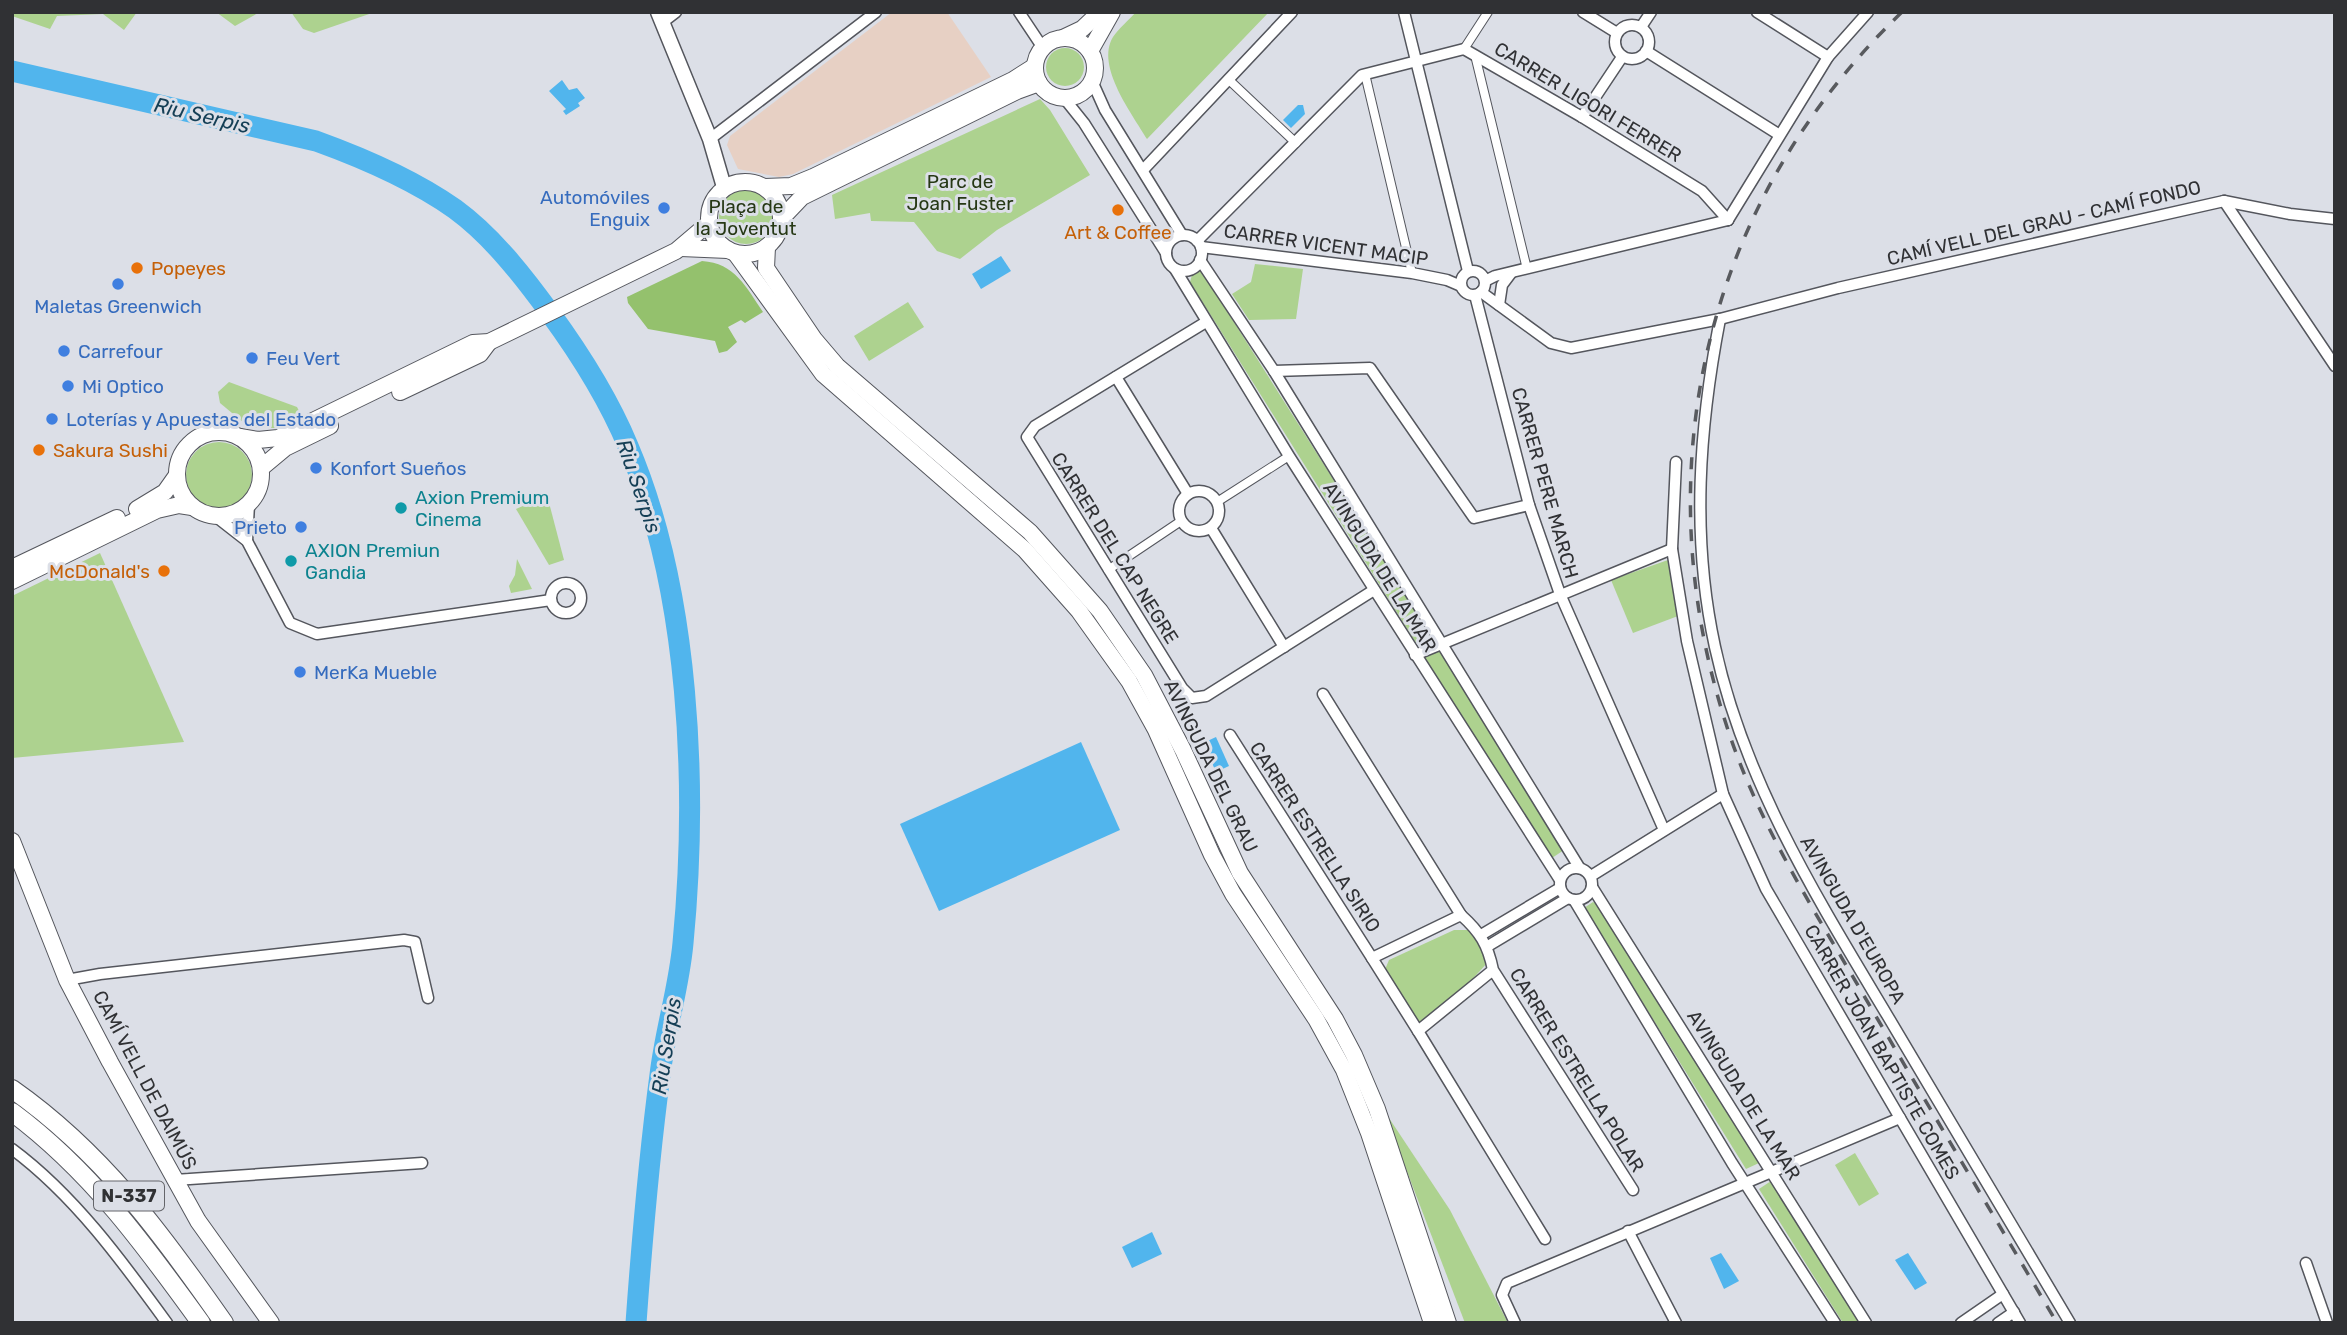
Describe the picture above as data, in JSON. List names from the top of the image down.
{
  "streets": {
    "highway": ["N-337"],
    "main road": ["AVINGUDA DEL GRAU", "CAMÍ VELL DE DAIMÚS"],
    "street": [
      "CARRER LIGORI FERRER",
      "CAMÍ VELL DEL GRAU - CAMÍ FONDO",
      "CARRER VICENT MACIP",
      "CARRER PERE MARCH",
      "CARRER DEL CAP NEGRE",
      "AVINGUDA DE LA MAR",
      "CARRER ESTRELLA SIRIO",
      "AVINGUDA D'EUROPA",
      "CARRER JOAN BAPTISTE COMES",
      "CARRER ESTRELLA POLAR"
    ]
  },
  "crossings": [
    ["CAMÍ VELL DEL GRAU - CAMÍ FONDO", "AVINGUDA D'EUROPA"],
    ["CARRER VICENT MACIP", "AVINGUDA DE LA MAR"]
  ],
  "water": ["Riu Serpis"],
  "parks": ["Parc de Joan Fuster", "Plaça de la Joventut"],
  "places": [
    "Automóviles Enguix",
    "Art & Coffee",
    "Popeyes",
    "Maletas Greenwich",
    "Carrefour",
    "Feu Vert",
    "Mi Optico",
    "Loterías y Apuestas del Estado",
    "Sakura Sushi",
    "Konfort Sueños",
    "Axion Premium Cinema",
    "Prieto",
    "AXION Premiun Gandia",
    "McDonald's",
    "MerKa Mueble"
  ]
}
